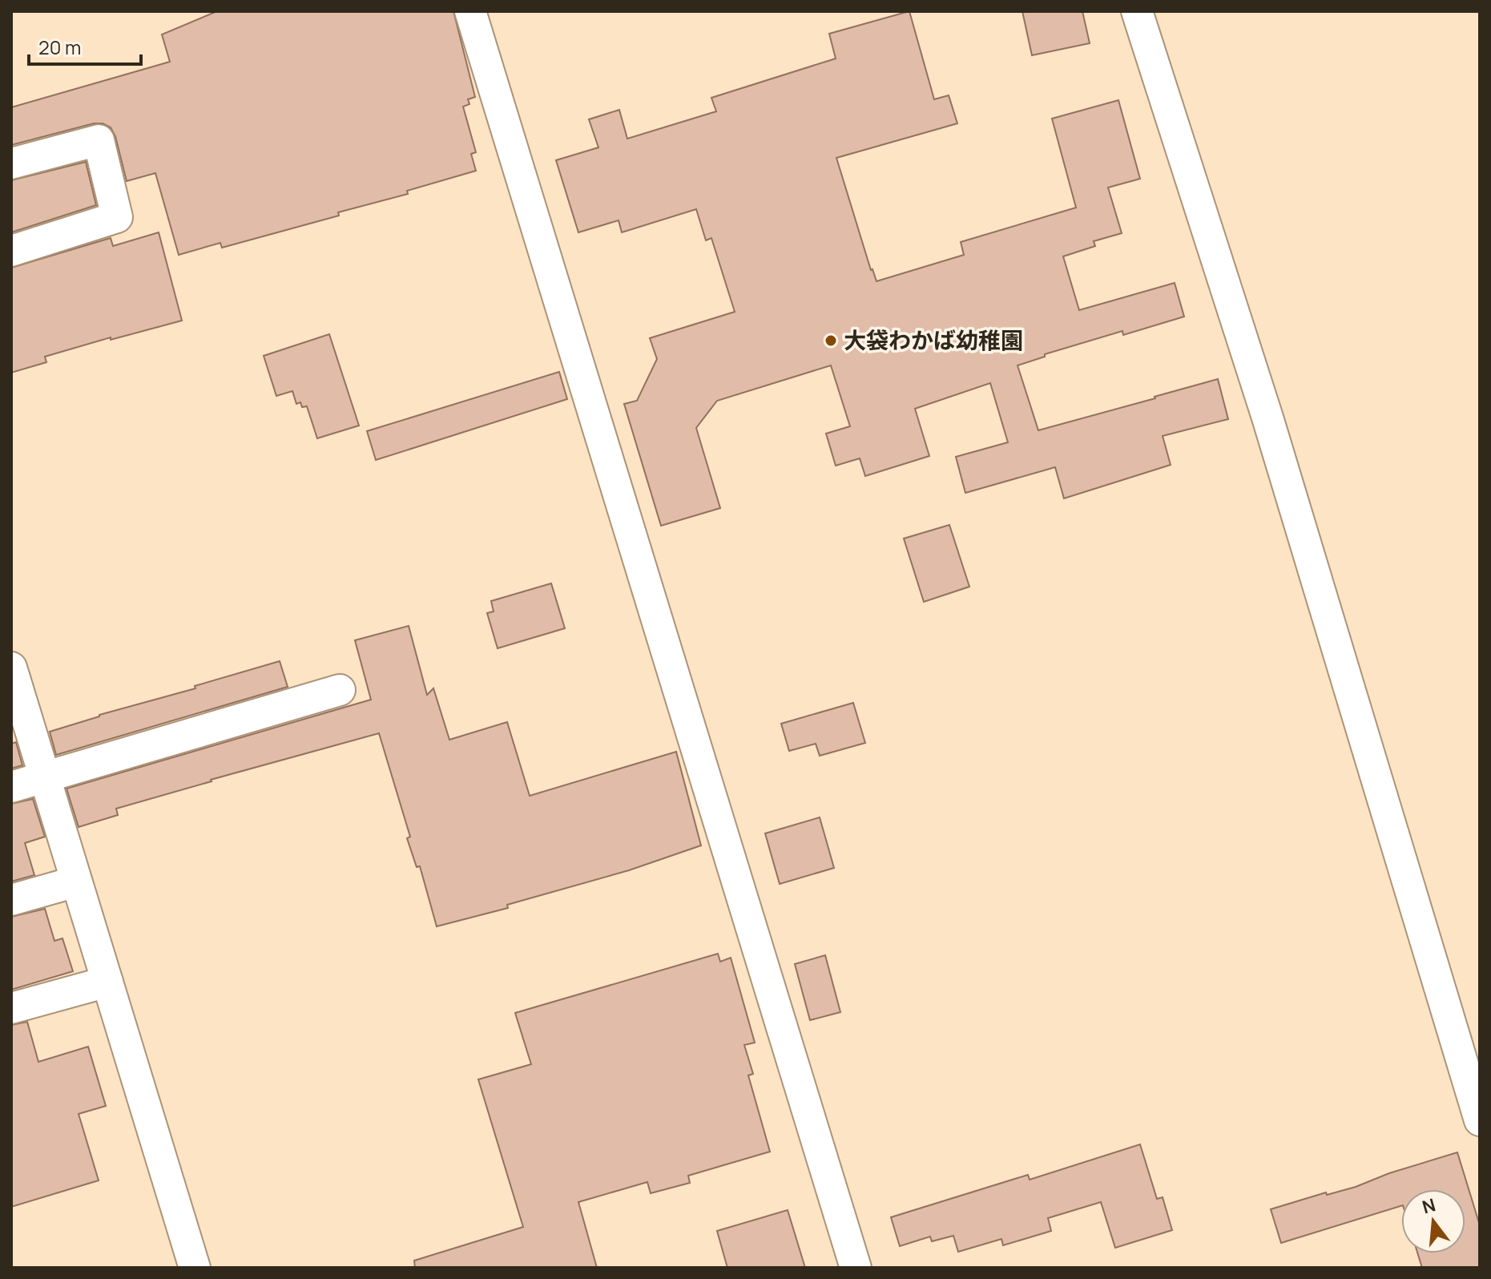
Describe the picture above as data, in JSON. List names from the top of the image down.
{
  "places": ["大袋わかば幼稚園"],
  "scale_bar": "20 m",
  "north": "top"
}
